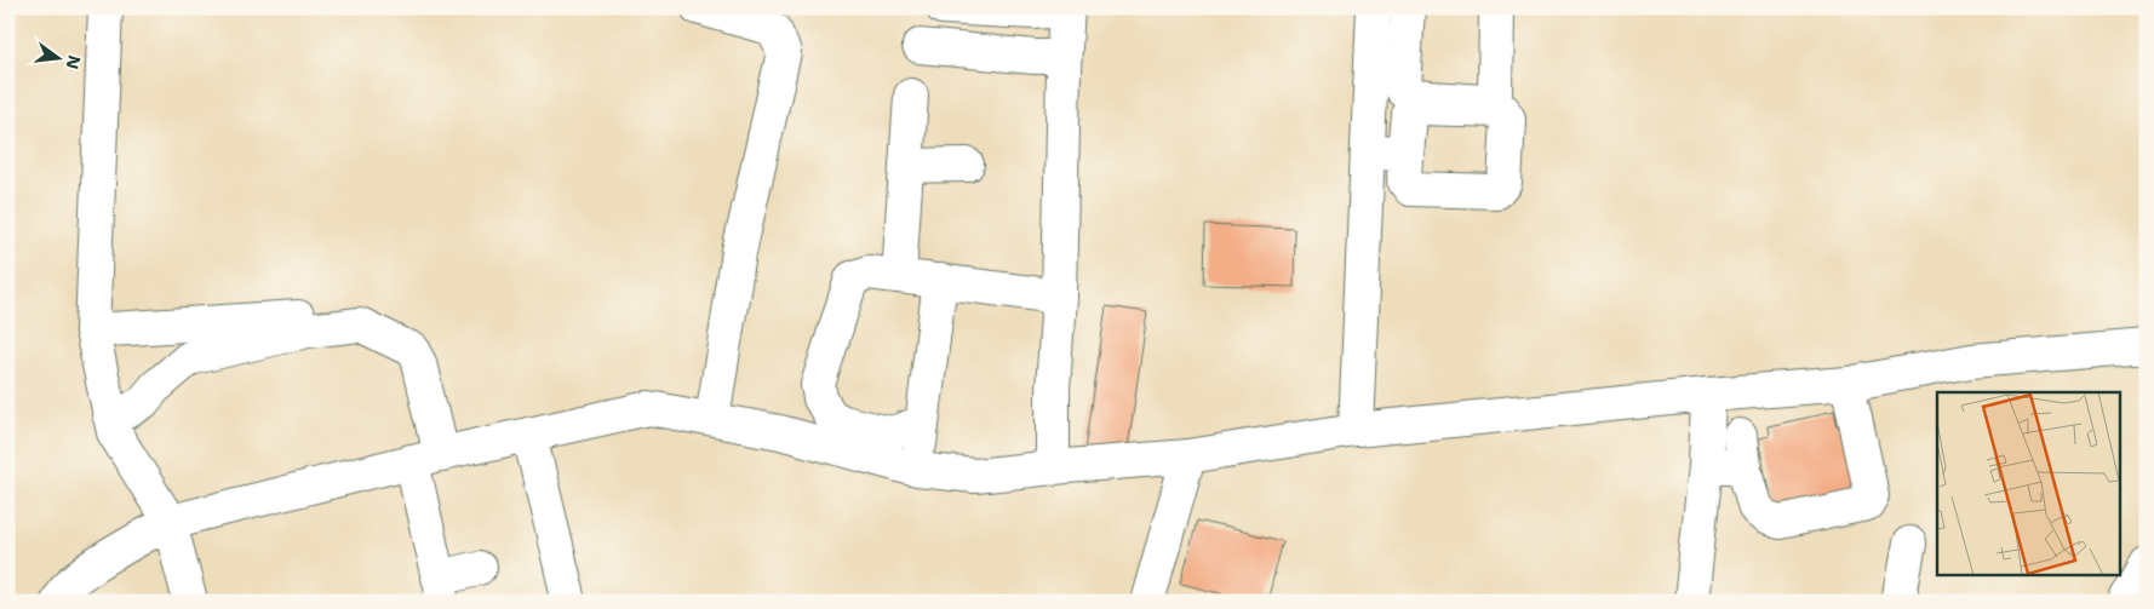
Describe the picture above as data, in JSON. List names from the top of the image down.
{
  "north": "right"
}
